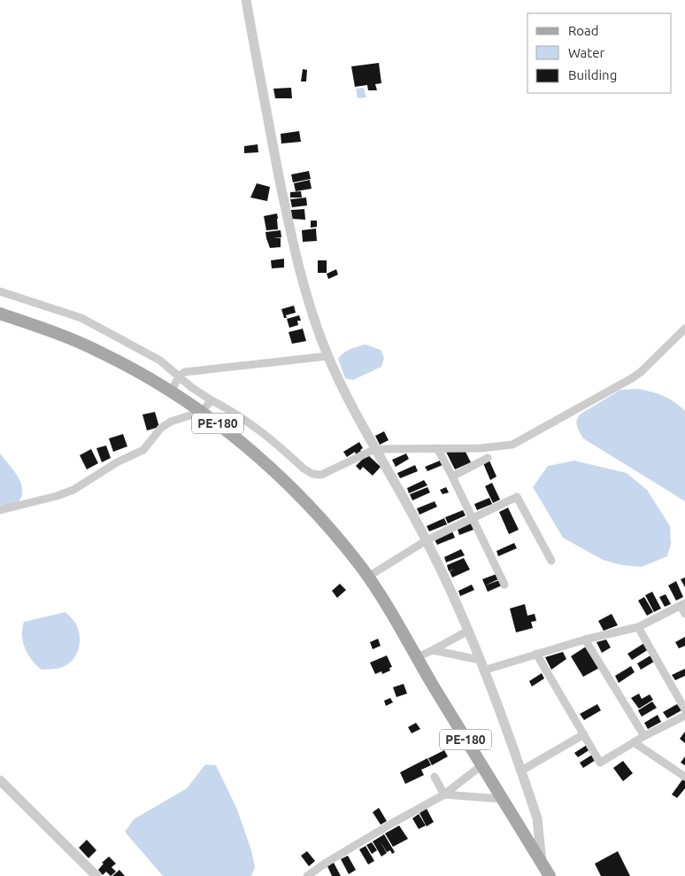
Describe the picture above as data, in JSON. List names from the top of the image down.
{
  "streets": {
    "main road": ["PE-180"]
  },
  "legend": ["Road", "Water", "Building"]
}
